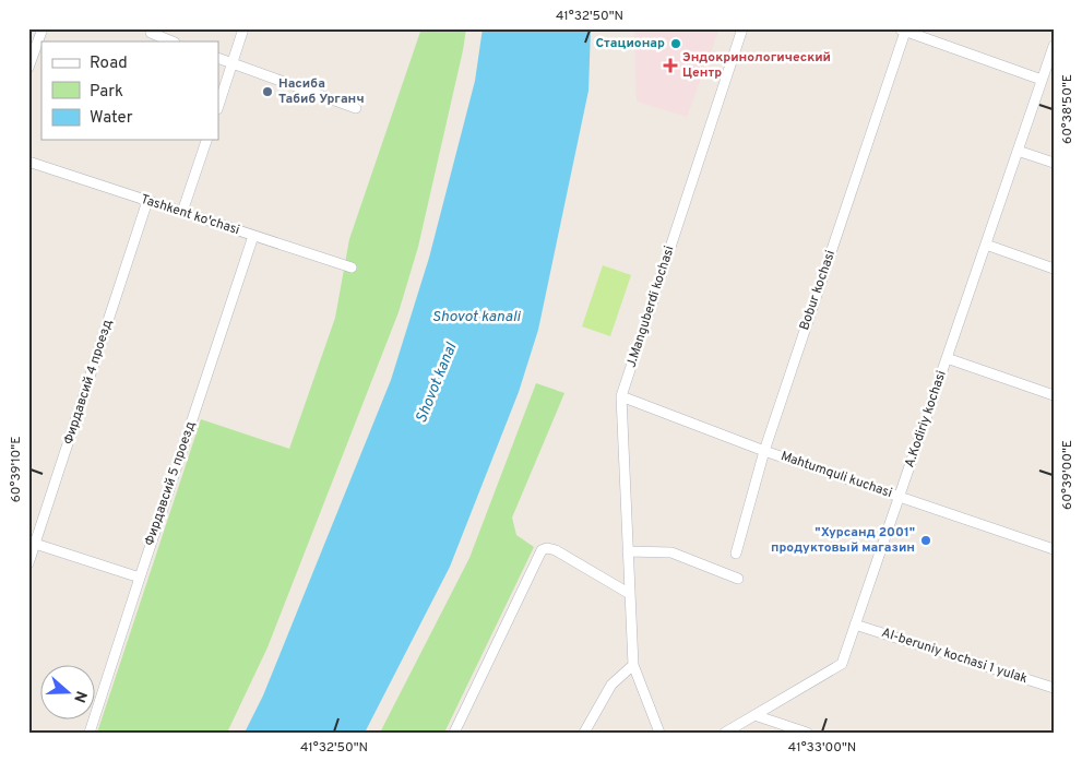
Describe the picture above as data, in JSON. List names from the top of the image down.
{
  "streets": {
    "street": [
      "Tashkent ko'chasi",
      "Bobur kochasi",
      "J.Manguberdi kochasi",
      "Фирдавсий 4 проезд",
      "A.Kodiriy kochasi",
      "Mahtumquli kuchasi",
      "Фирдавсий 5 проезд",
      "Al-beruniy kochasi 1 yulak"
    ]
  },
  "crossings": [
    ["Tashkent ko'chasi", "Фирдавсий 4 проезд"],
    ["Tashkent ko'chasi", "Фирдавсий 5 проезд"],
    ["Bobur kochasi", "Mahtumquli kuchasi"],
    ["J.Manguberdi kochasi", "Mahtumquli kuchasi"],
    ["A.Kodiriy kochasi", "Mahtumquli kuchasi"],
    ["A.Kodiriy kochasi", "Al-beruniy kochasi 1 yulak"]
  ],
  "water": ["Shovot kanali", "Shovot kanal"],
  "places": {
    "other": ["Стационар", "Насиба Табиб Урганч", "\"Хурсанд 2001\" продуктовый магазин"],
    "health": ["Эндокринологический Центр"]
  },
  "legend": ["Road", "Park", "Water"],
  "north": "right",
  "coordinates": [
    "41°32'50\"N",
    "60°38'50\"E",
    "60°39'10\"E",
    "60°39'00\"E",
    "41°33'00\"N"
  ]
}
